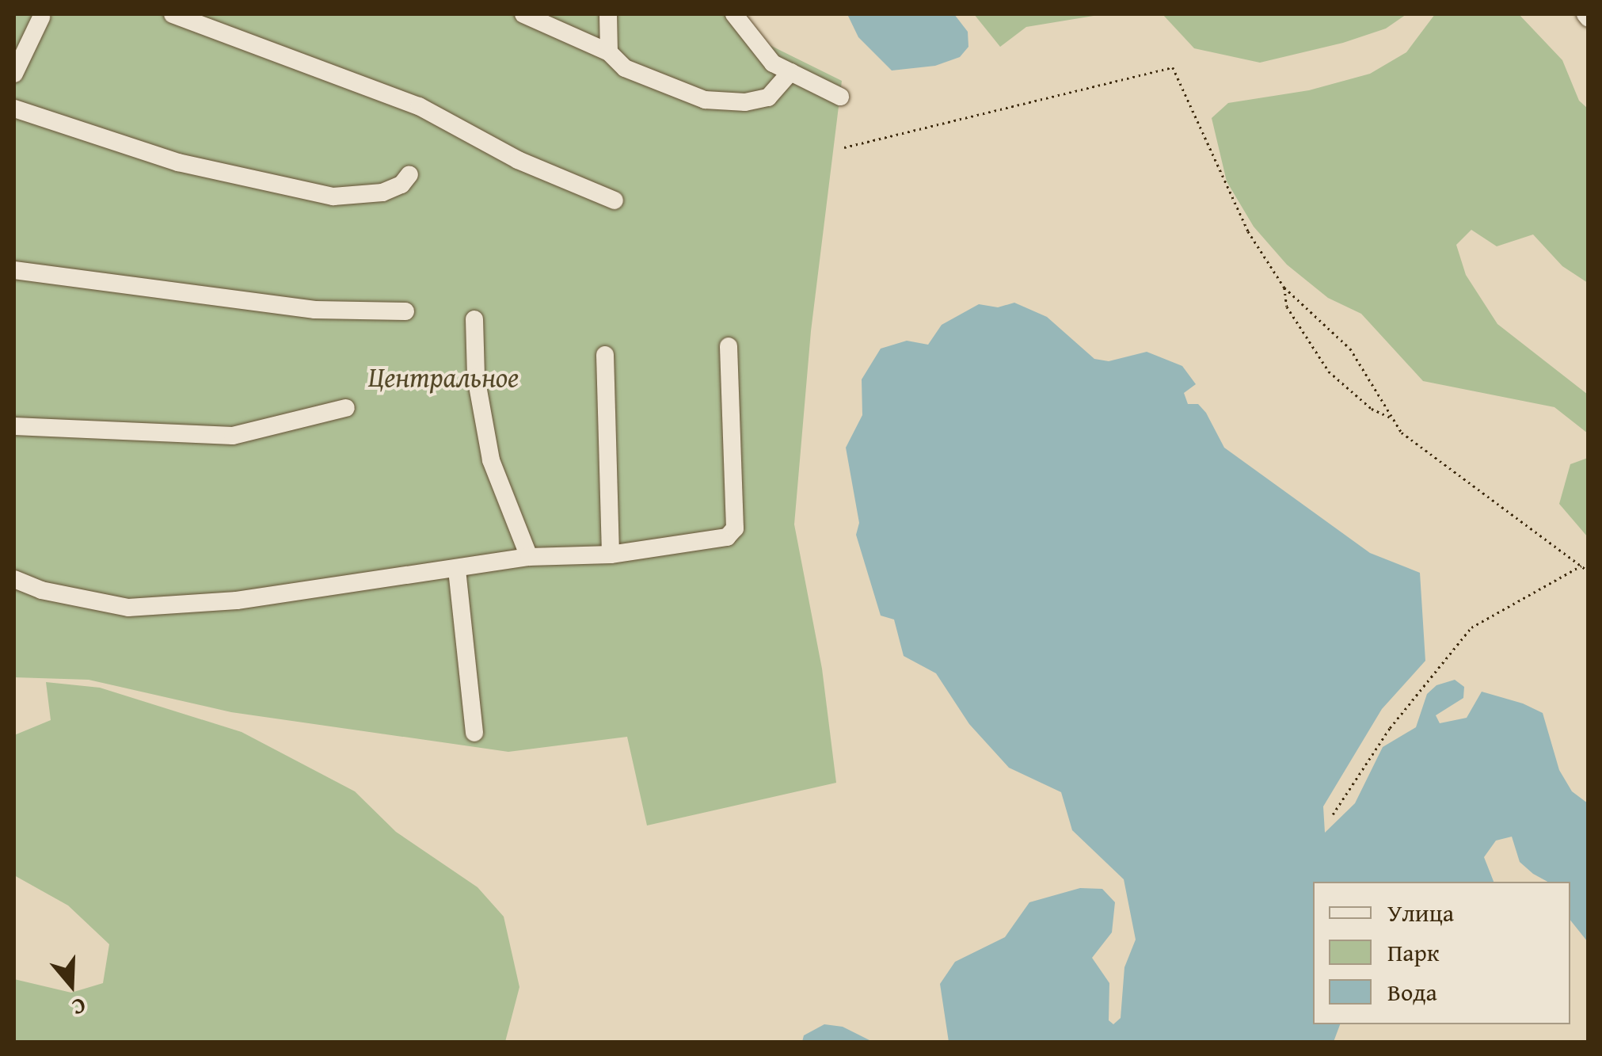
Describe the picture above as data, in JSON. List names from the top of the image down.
{
  "parks": ["Центральное"],
  "legend": ["Улица", "Парк", "Вода"],
  "north": "bottom"
}
